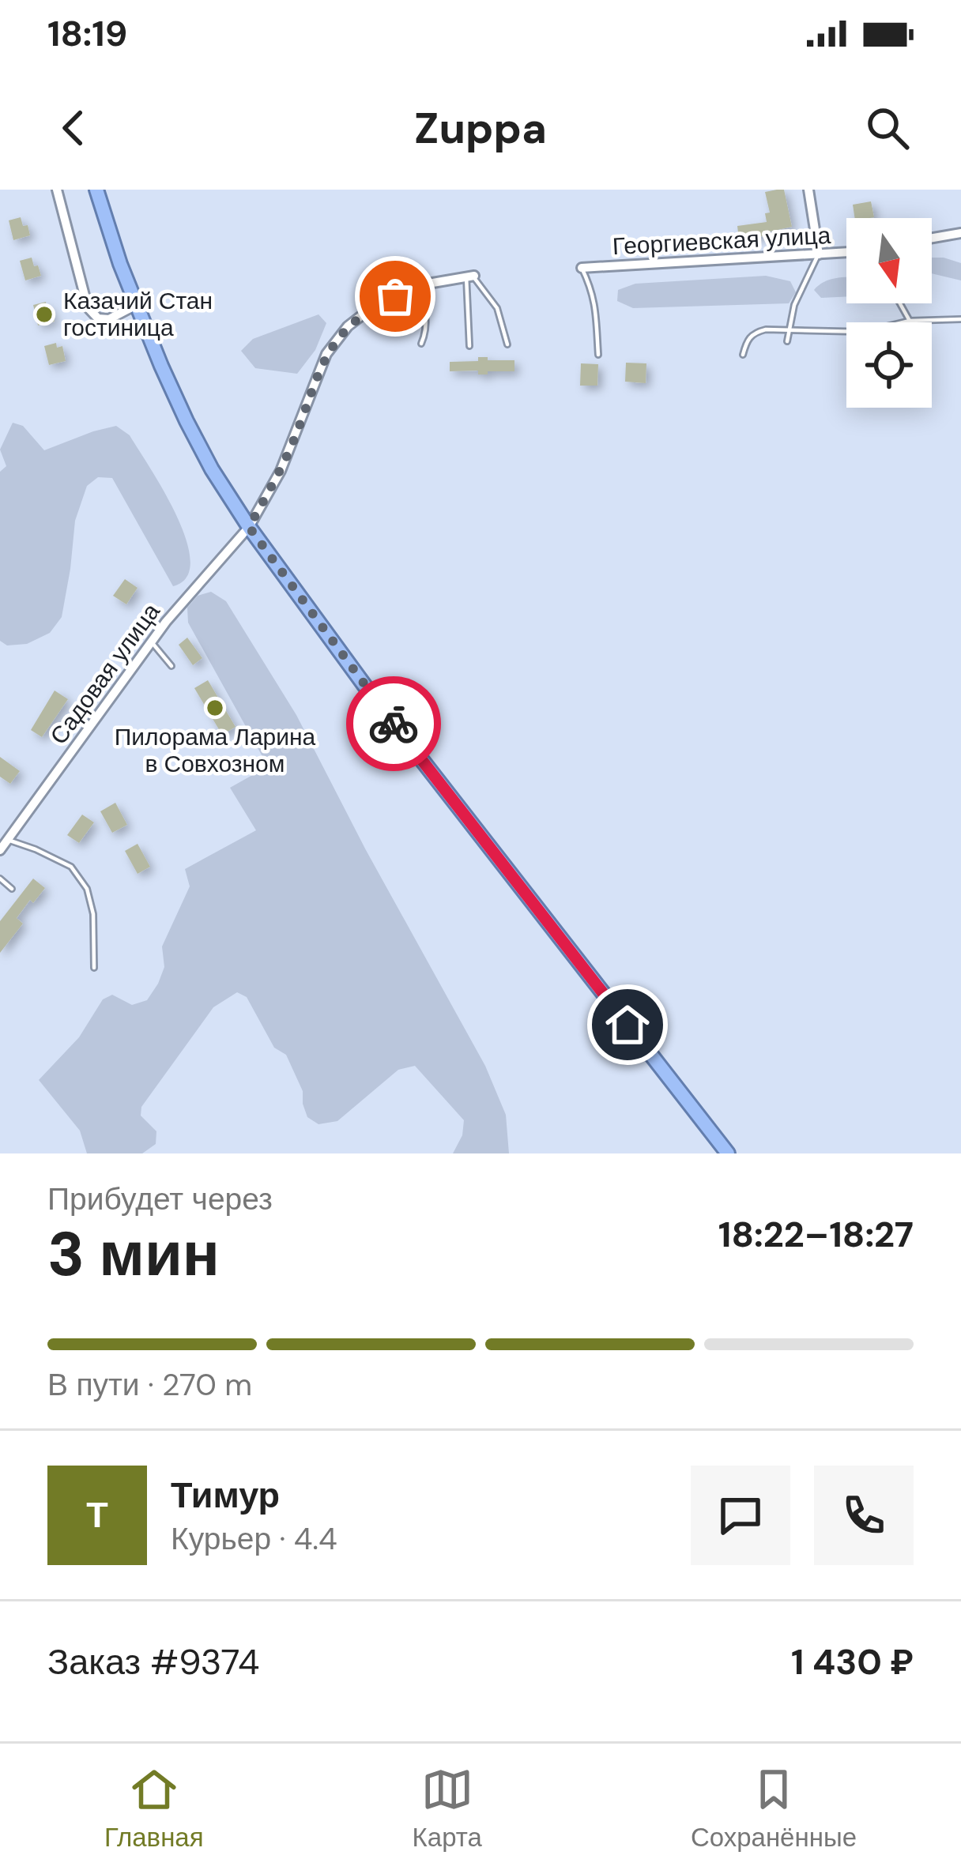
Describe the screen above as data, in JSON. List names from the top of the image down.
{
  "streets": {
    "street": ["Георгиевская улица", "Садовая улица"]
  },
  "places": ["Казачий Стан гостиница", "Пилорама Ларина в Совхозном"],
  "north": "bottom",
  "page": {
    "status": "18:19",
    "header": "Zuppa",
    "heading": ["3 мин", "Прибудет через", "18:22–18:27"],
    "panel": [
      "Тимур",
      "Курьер · 4.4",
      "Заказ #9374",
      "1 430 ₽"
    ],
    "bar": "В пути · 270 m",
    "round": "Т",
    "tabs": ["Главная", "Карта", "Сохранённые"]
  }
}
